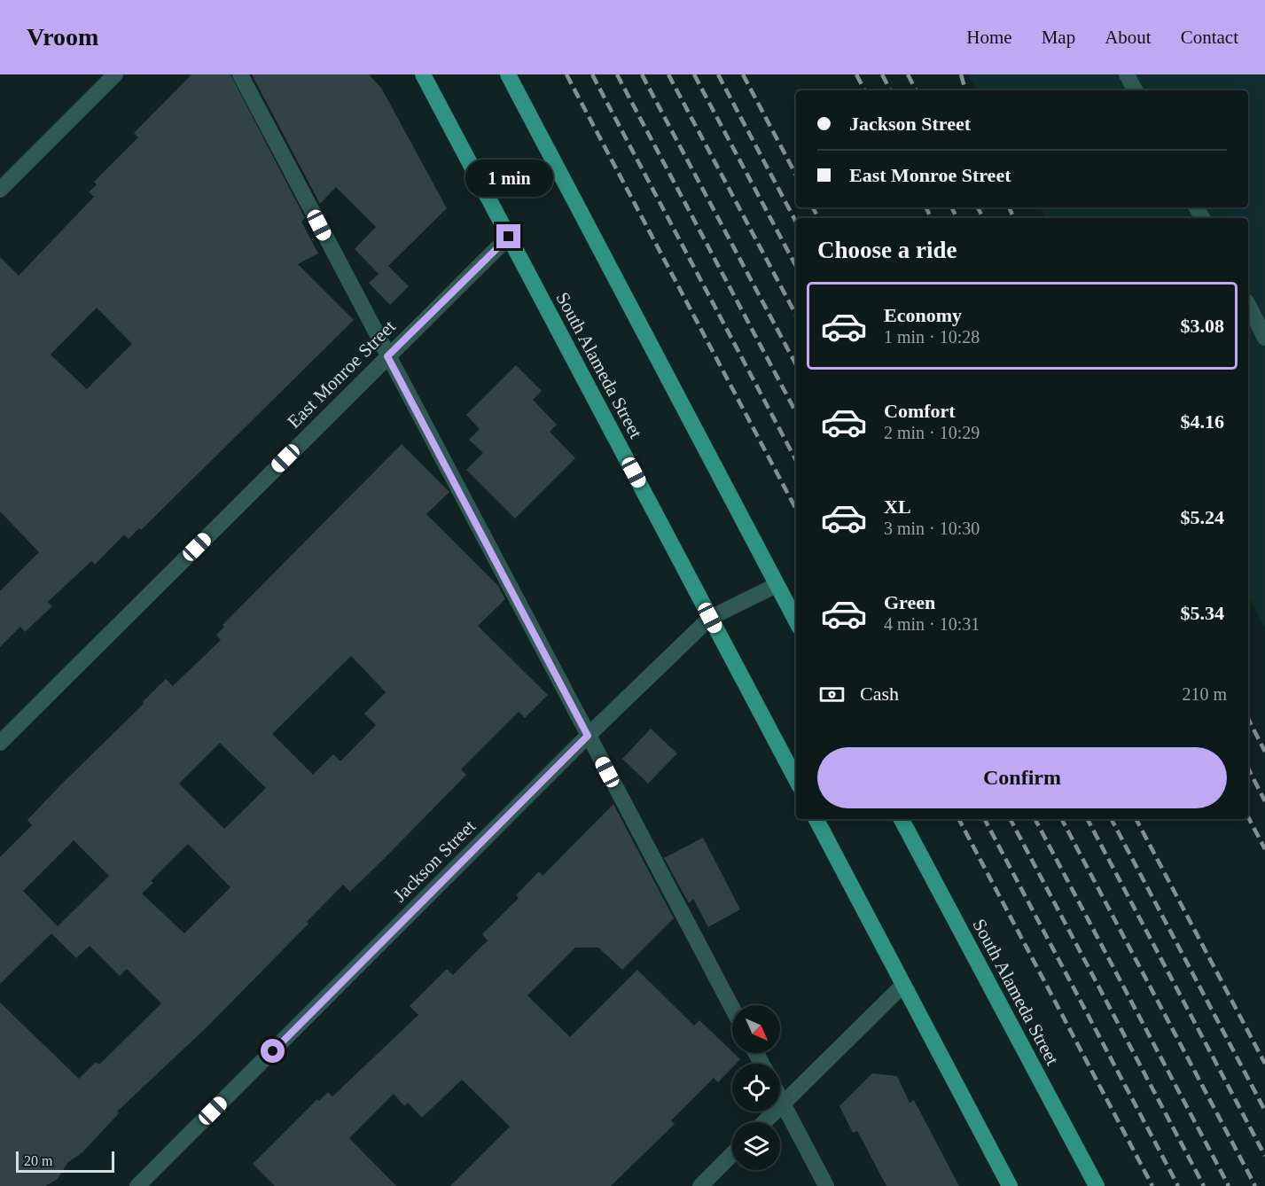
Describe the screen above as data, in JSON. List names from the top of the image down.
{
  "streets": {
    "main road": ["South Alameda Street"],
    "street": ["East Monroe Street", "Jackson Street"]
  },
  "crossings": [
    ["South Alameda Street", "East Monroe Street"],
    ["South Alameda Street", "Jackson Street"]
  ],
  "scale_bar": "20 m",
  "north": "bottom right",
  "page": {
    "header": "Vroom",
    "nav": [
      "Home",
      "Map",
      "About",
      "Contact"
    ],
    "banner": ["Jackson Street", "East Monroe Street"],
    "bubble": "1 min",
    "heading": "Choose a ride",
    "list": [
      {
        "name": "Economy",
        "note": "1 min · 10:28",
        "value": "$3.08"
      },
      {
        "name": "Comfort",
        "note": "2 min · 10:29",
        "value": "$4.16"
      },
      {
        "name": "XL",
        "note": "3 min · 10:30",
        "value": "$5.24"
      },
      {
        "name": "Green",
        "note": "4 min · 10:31",
        "value": "$5.34"
      }
    ],
    "pay": ["Cash", "210 m"],
    "buttons": "Confirm",
    "scale": "20 m"
  }
}
